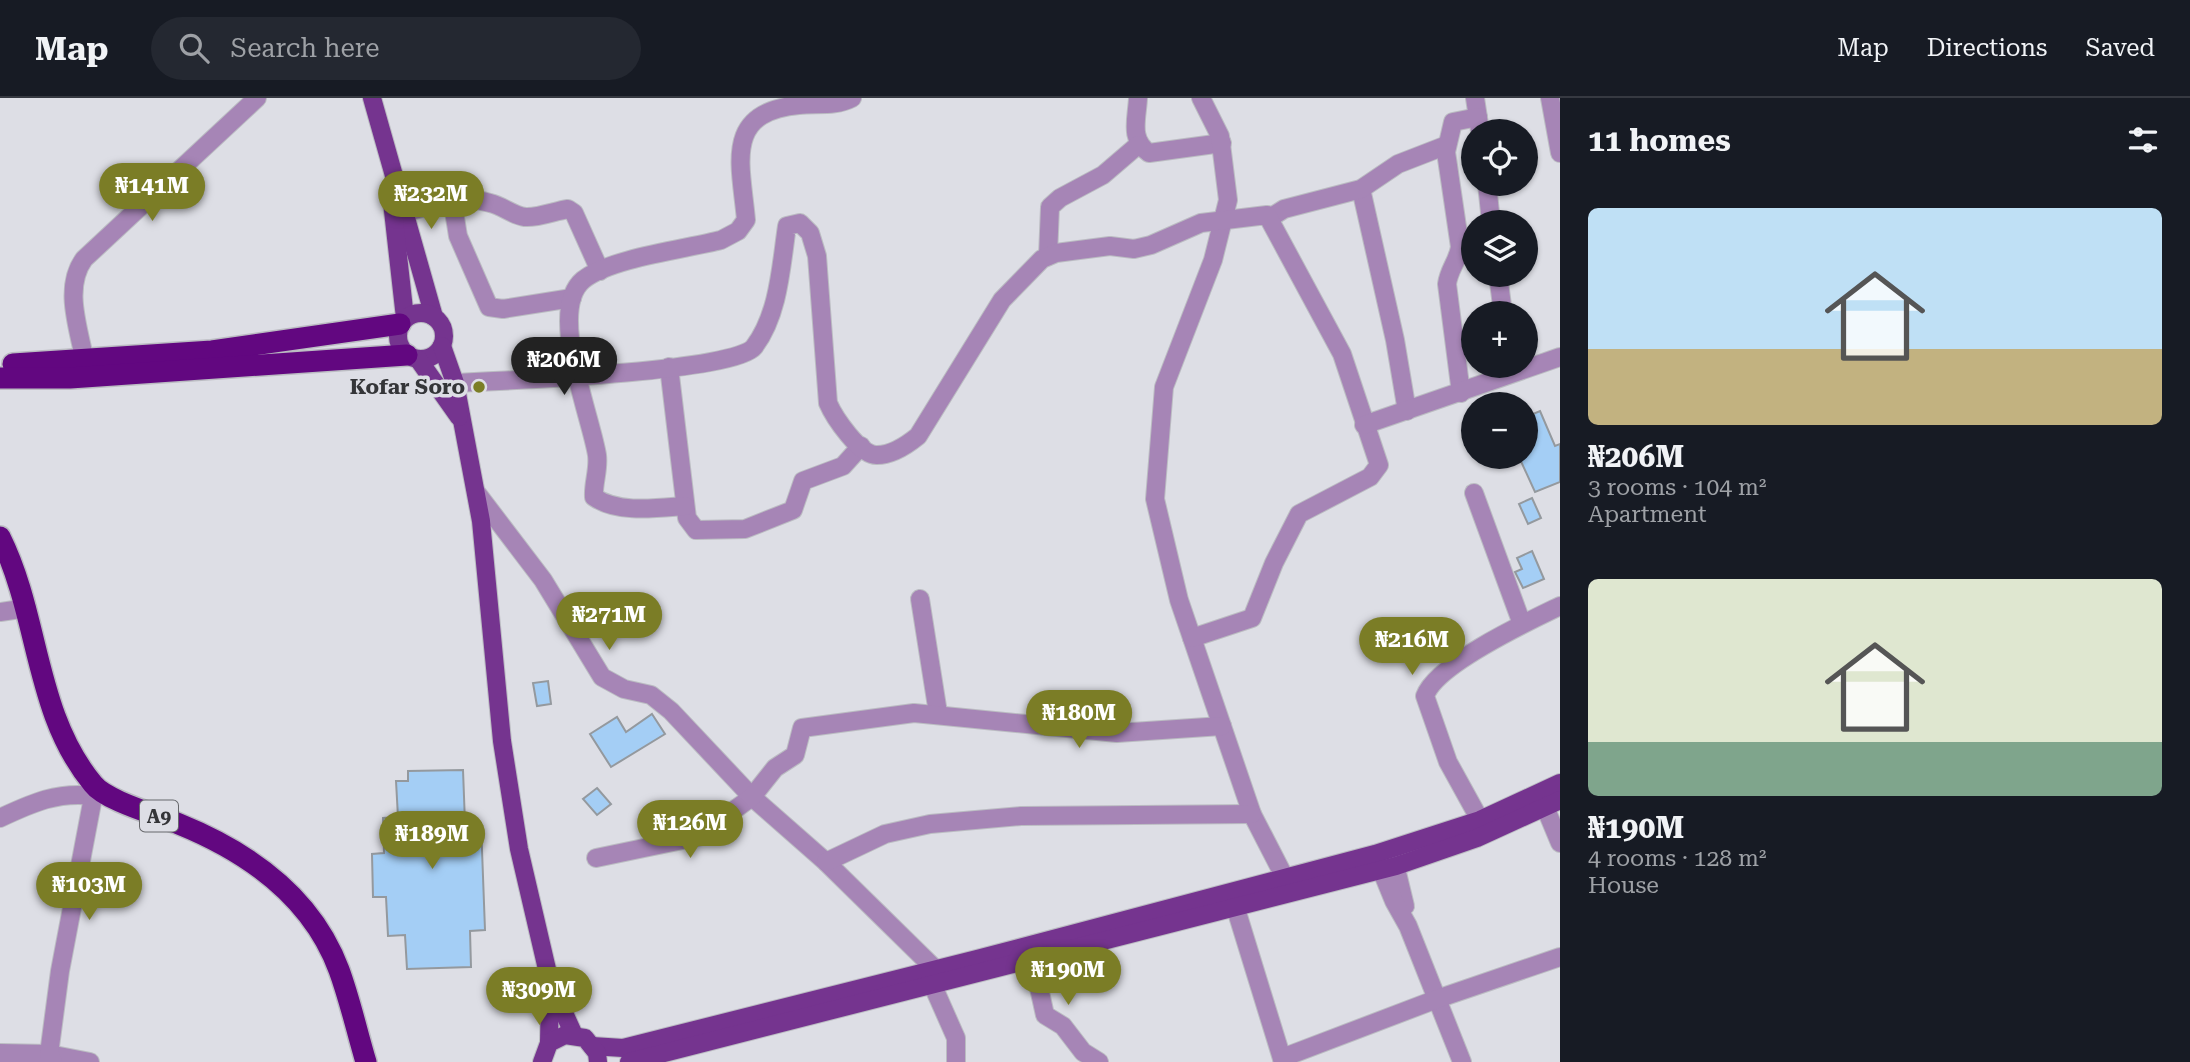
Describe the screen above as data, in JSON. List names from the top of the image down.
{
  "streets": {
    "highway": ["A9"]
  },
  "places": ["Kofar Soro"],
  "page": {
    "header": "Map",
    "search": "Search here",
    "nav": ["Map", "Directions", "Saved"],
    "heading": "11 homes",
    "map_buttons": ["+", "−"],
    "price": [
      "₦141M",
      "₦232M",
      "₦206M",
      "₦271M",
      "₦216M",
      "₦180M",
      "₦126M",
      "₦189M",
      "₦103M",
      "₦190M",
      "₦309M"
    ],
    "list": [
      {
        "name": "₦206M",
        "note": "3 rooms · 104 m² · Apartment"
      },
      {
        "name": "₦190M",
        "note": "4 rooms · 128 m² · House"
      }
    ]
  }
}
